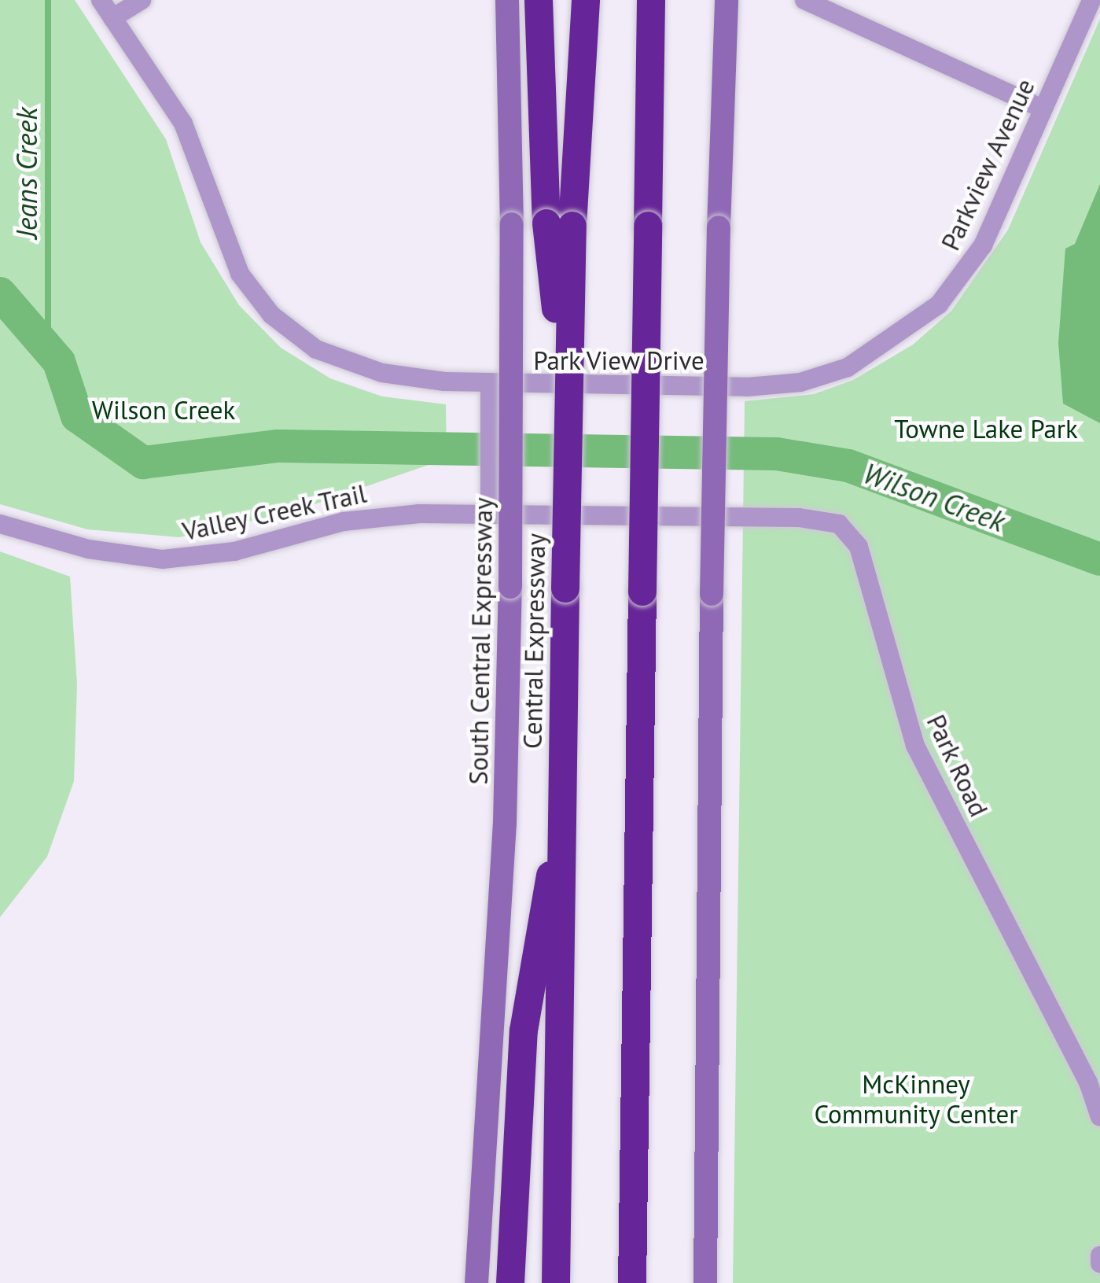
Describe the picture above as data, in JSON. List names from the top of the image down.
{
  "streets": {
    "highway": ["Central Expressway"],
    "main road": ["South Central Expressway"],
    "street": [
      "Parkview Avenue",
      "Park View Drive",
      "Valley Creek Trail",
      "Park Road"
    ]
  },
  "crossings": [
    ["Parkview Avenue", "Park View Drive"],
    ["Valley Creek Trail", "Park Road"]
  ],
  "water": ["Jeans Creek", "Wilson Creek"],
  "parks": ["Wilson Creek", "Towne Lake Park", "McKinney Community Center"]
}
